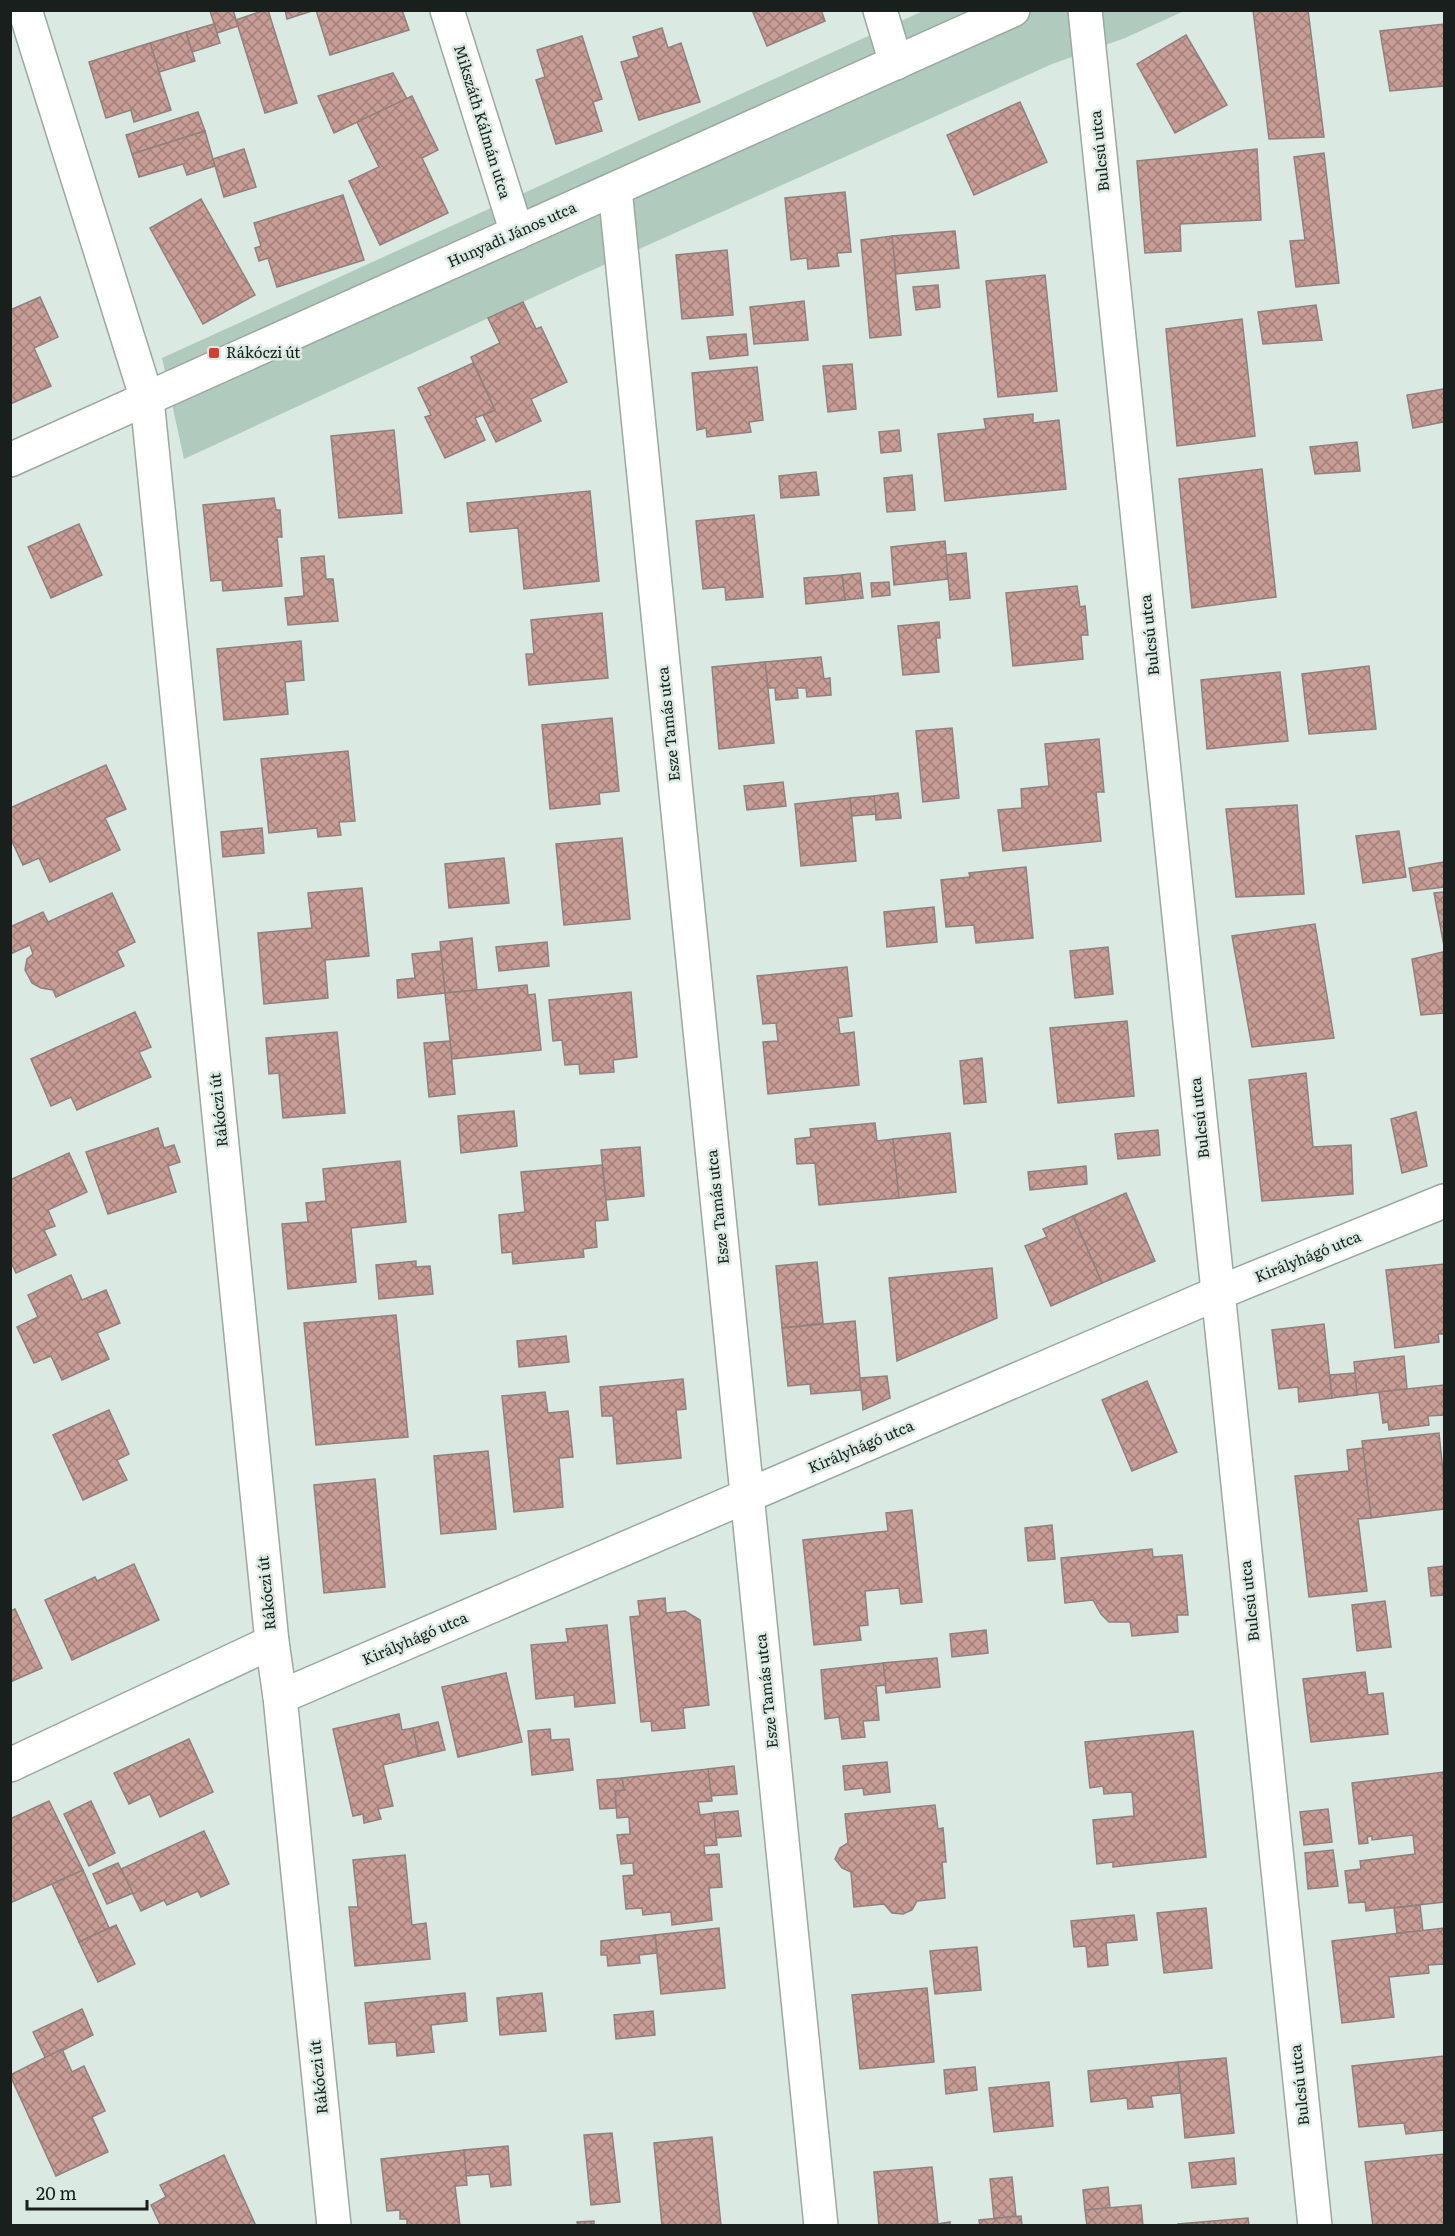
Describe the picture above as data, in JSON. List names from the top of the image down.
{
  "streets": {
    "street": [
      "Mikszáth Kálmán utca",
      "Bulcsú utca",
      "Hunyadi János utca",
      "Esze Tamás utca",
      "Rákóczi út",
      "Királyhágó utca"
    ]
  },
  "crossings": [
    ["Mikszáth Kálmán utca", "Hunyadi János utca"],
    ["Bulcsú utca", "Királyhágó utca"],
    ["Hunyadi János utca", "Esze Tamás utca"],
    ["Hunyadi János utca", "Rákóczi út"],
    ["Esze Tamás utca", "Királyhágó utca"],
    ["Rákóczi út", "Királyhágó utca"]
  ],
  "places": {
    "transit": ["Rákóczi út"]
  },
  "scale_bar": "20 m"
}
